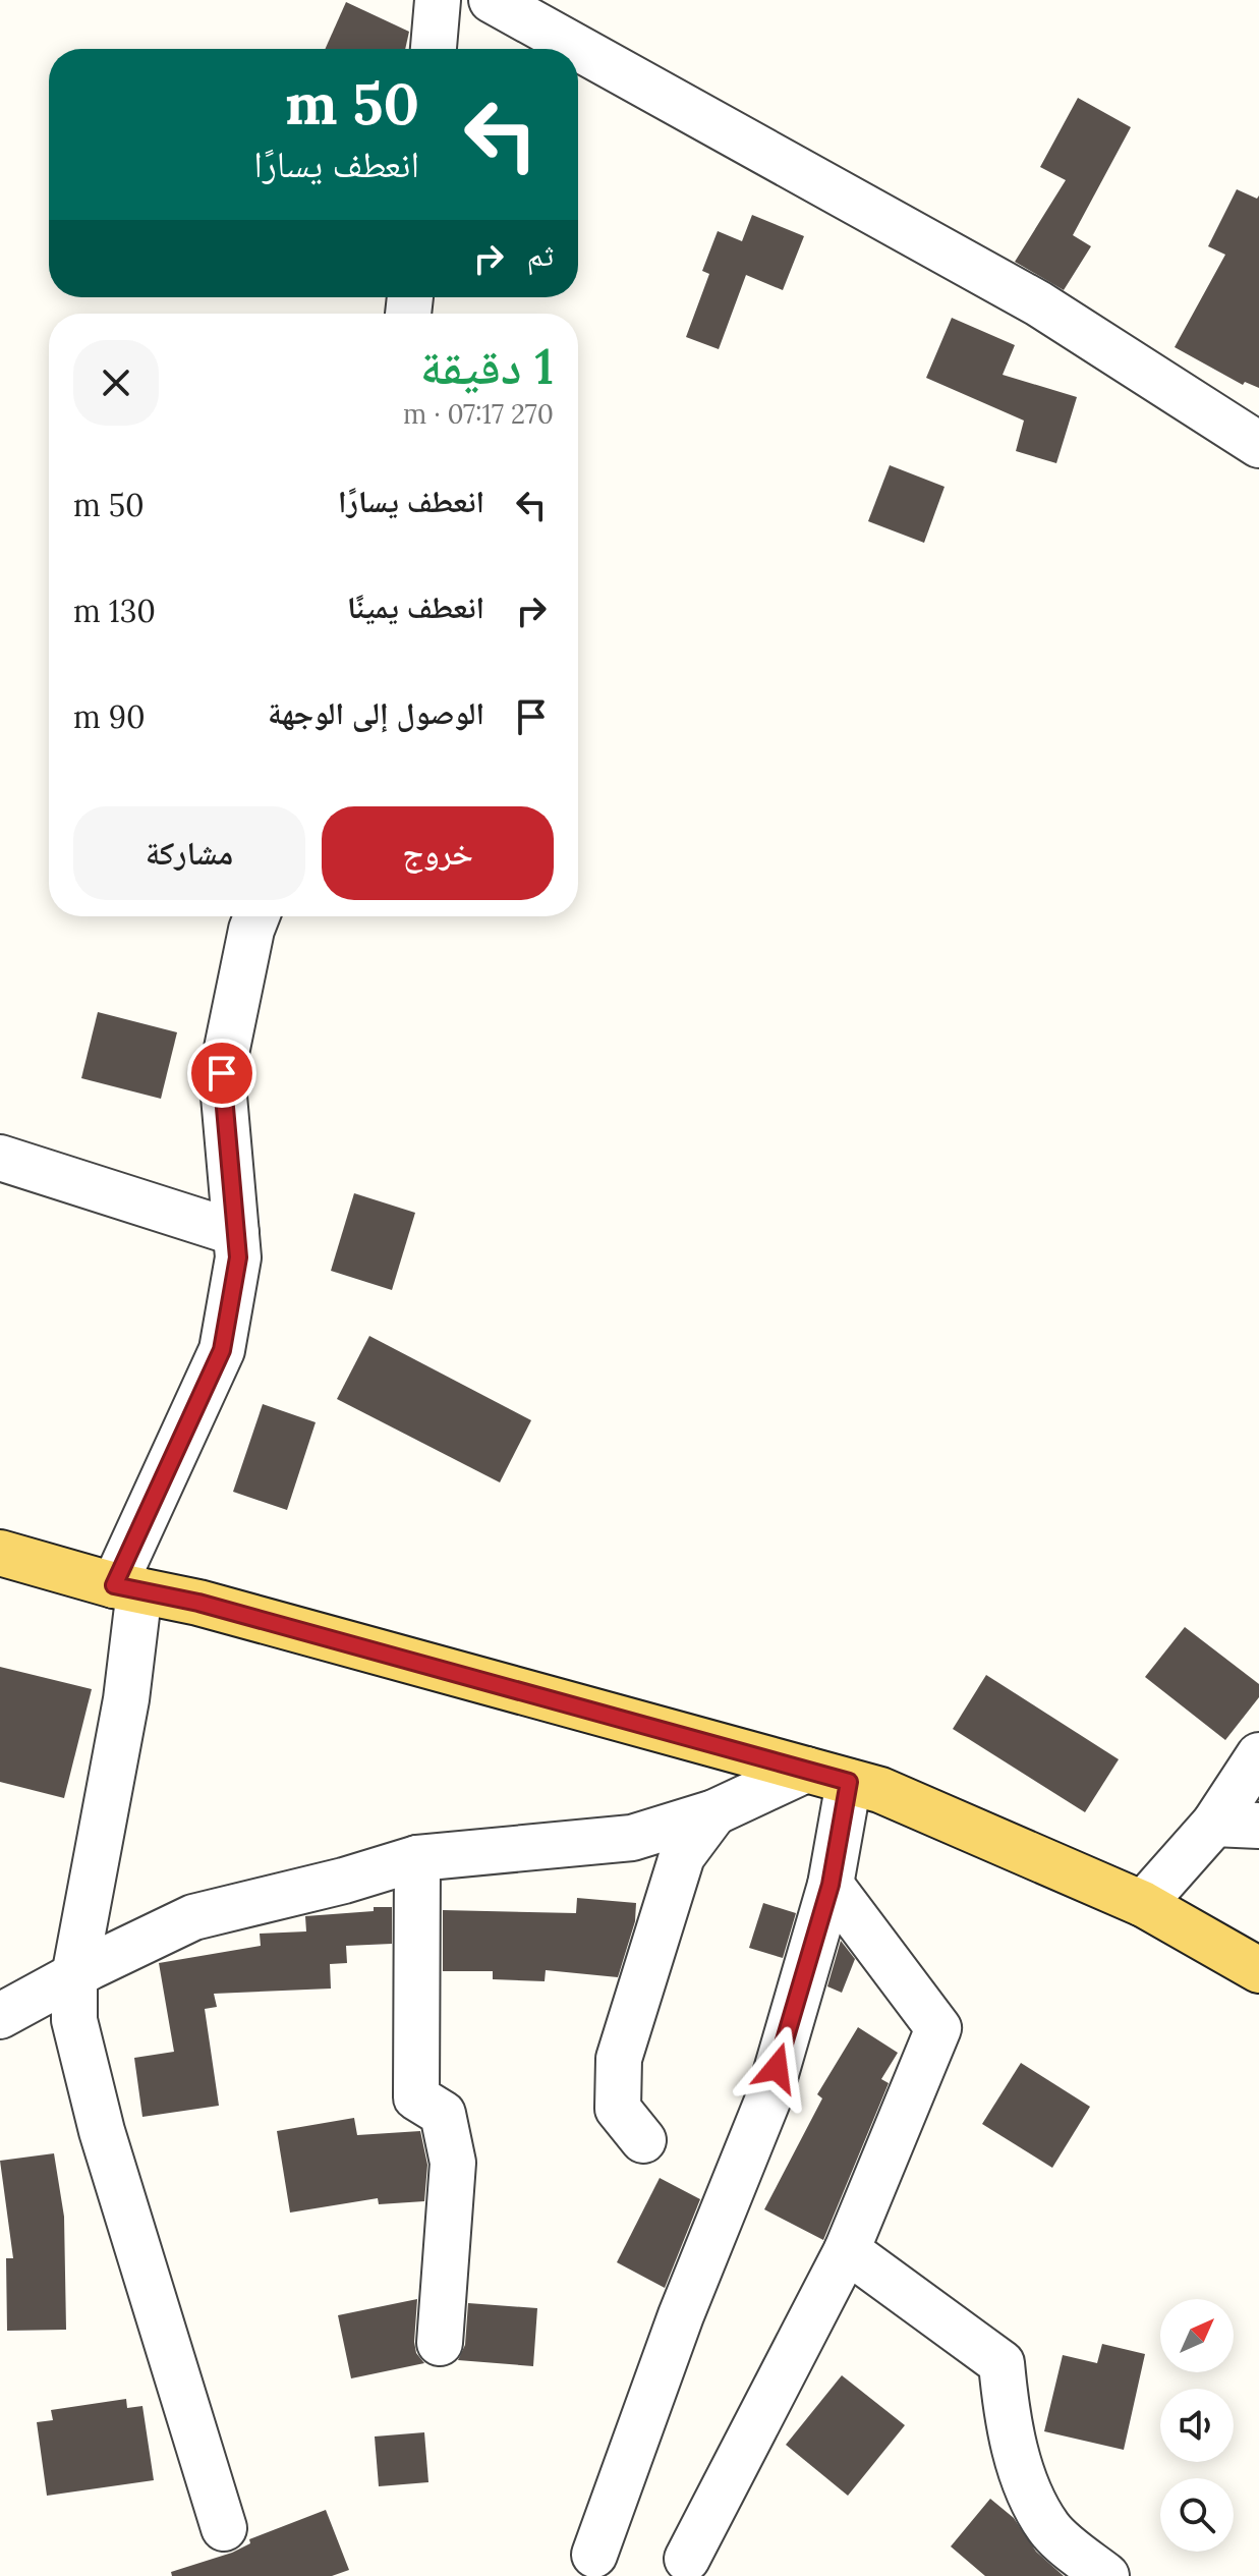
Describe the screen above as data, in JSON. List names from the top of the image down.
{
  "north": "top right",
  "page": {
    "turn": ["50 m", "انعطف يسارًا"],
    "then": "ثم",
    "heading": ["1 دقيقة", "270 m · 07:17"],
    "list": [
      {
        "name": "انعطف يسارًا",
        "value": "50 m"
      },
      {
        "name": "انعطف يمينًا",
        "value": "130 m"
      },
      {
        "name": "الوصول إلى الوجهة",
        "value": "90 m"
      }
    ],
    "buttons": ["خروج", "مشاركة"]
  }
}
